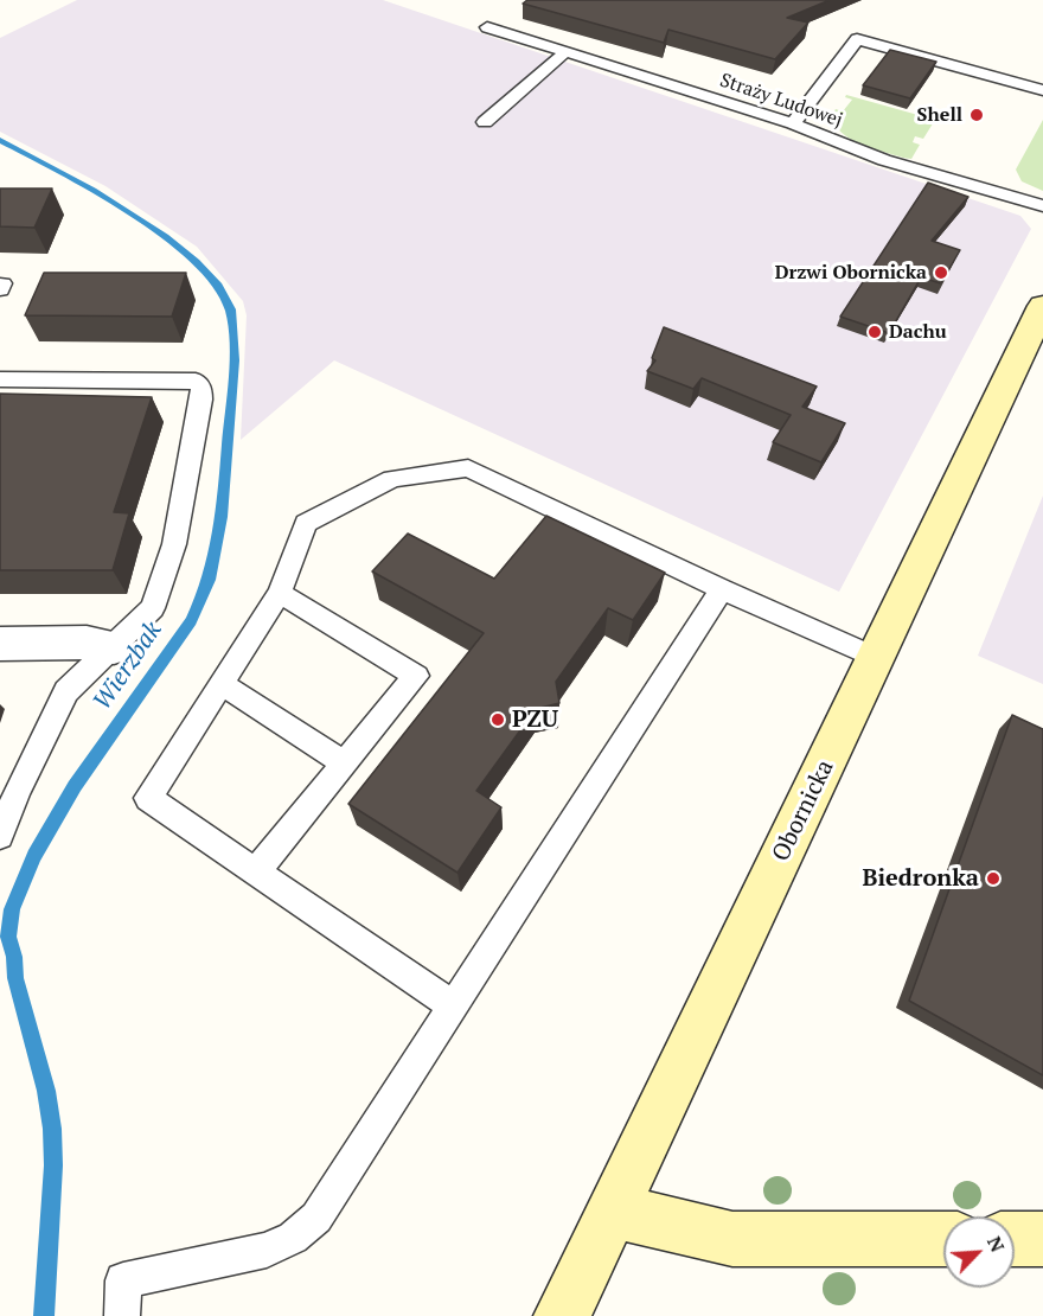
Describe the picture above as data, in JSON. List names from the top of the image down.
{
  "streets": {
    "main road": ["Obornicka"],
    "lane": ["Straży Ludowej"]
  },
  "water": ["Wierzbak"],
  "places": [
    "Shell",
    "Drzwi Obornicka",
    "Dachu",
    "PZU",
    "Biedronka"
  ],
  "north": "top right"
}
